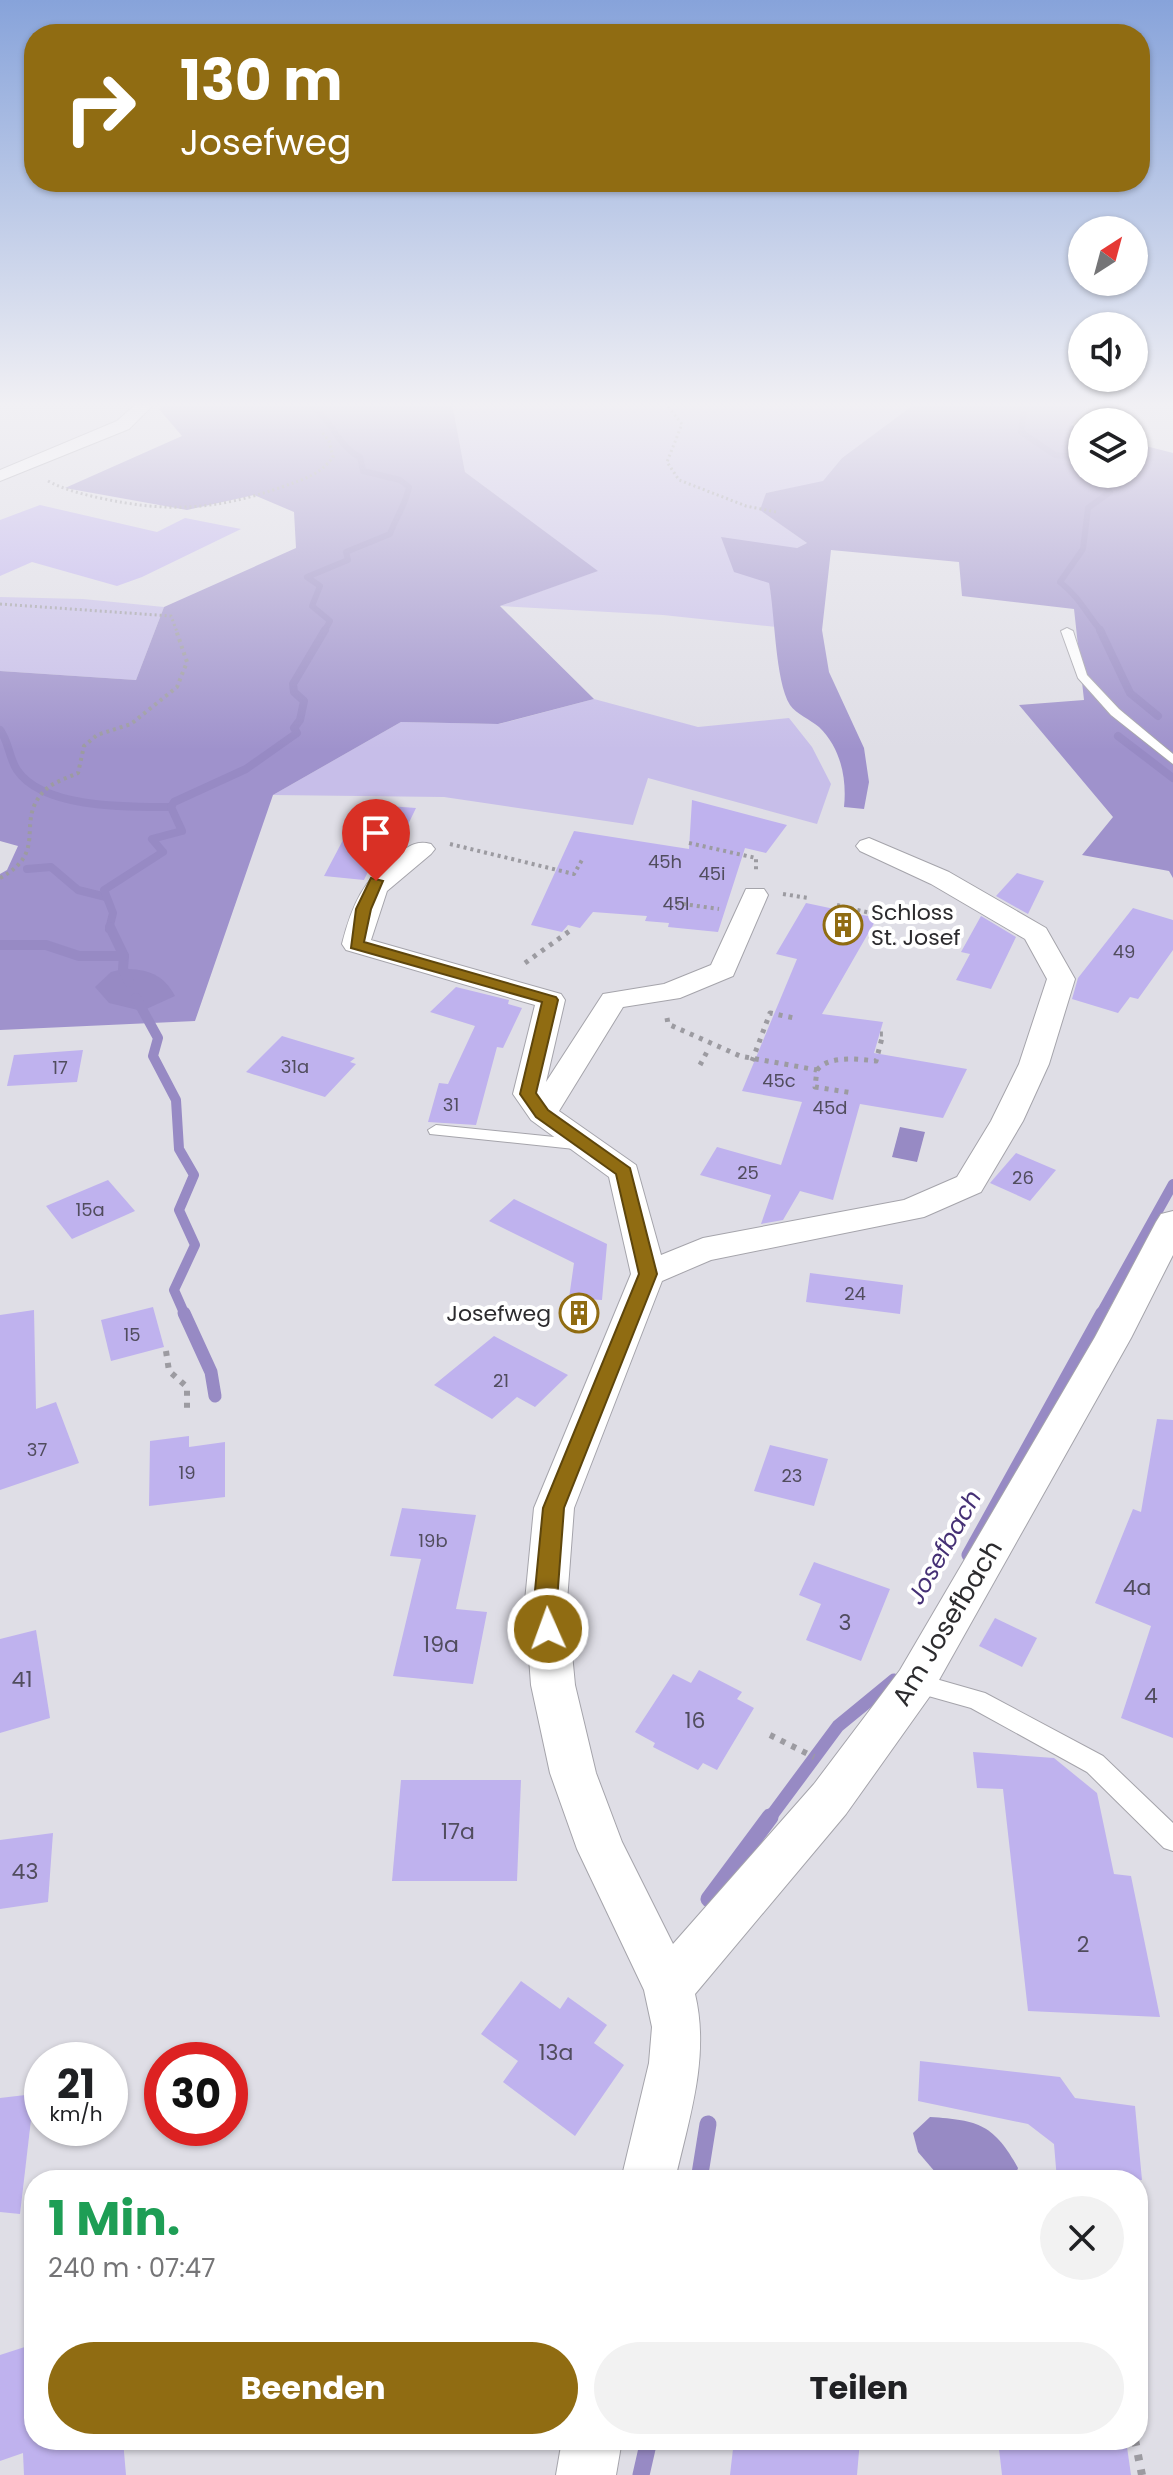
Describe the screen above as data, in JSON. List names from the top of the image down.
{
  "streets": {
    "street": ["Am Josefbach"]
  },
  "water": ["Josefbach"],
  "places": {
    "building": ["Schloss St. Josef", "Josefweg"]
  },
  "house_numbers": [
    "45h",
    "45i",
    "45l",
    "49",
    "31a",
    "17",
    "45c",
    "31",
    "45d",
    "25",
    "26",
    "15a",
    "24",
    "15",
    "21",
    "37",
    "19",
    "23",
    "19b",
    "4a",
    "3",
    "19a",
    "41",
    "4",
    "16",
    "17a",
    "43",
    "2",
    "13a"
  ],
  "north": "top right",
  "page": {
    "turn": ["130 m", "Josefweg"],
    "speed": "21 km/h",
    "limit": "30",
    "heading": ["1 Min.", "240 m · 07:47"],
    "buttons": ["Beenden", "Teilen"]
  }
}
